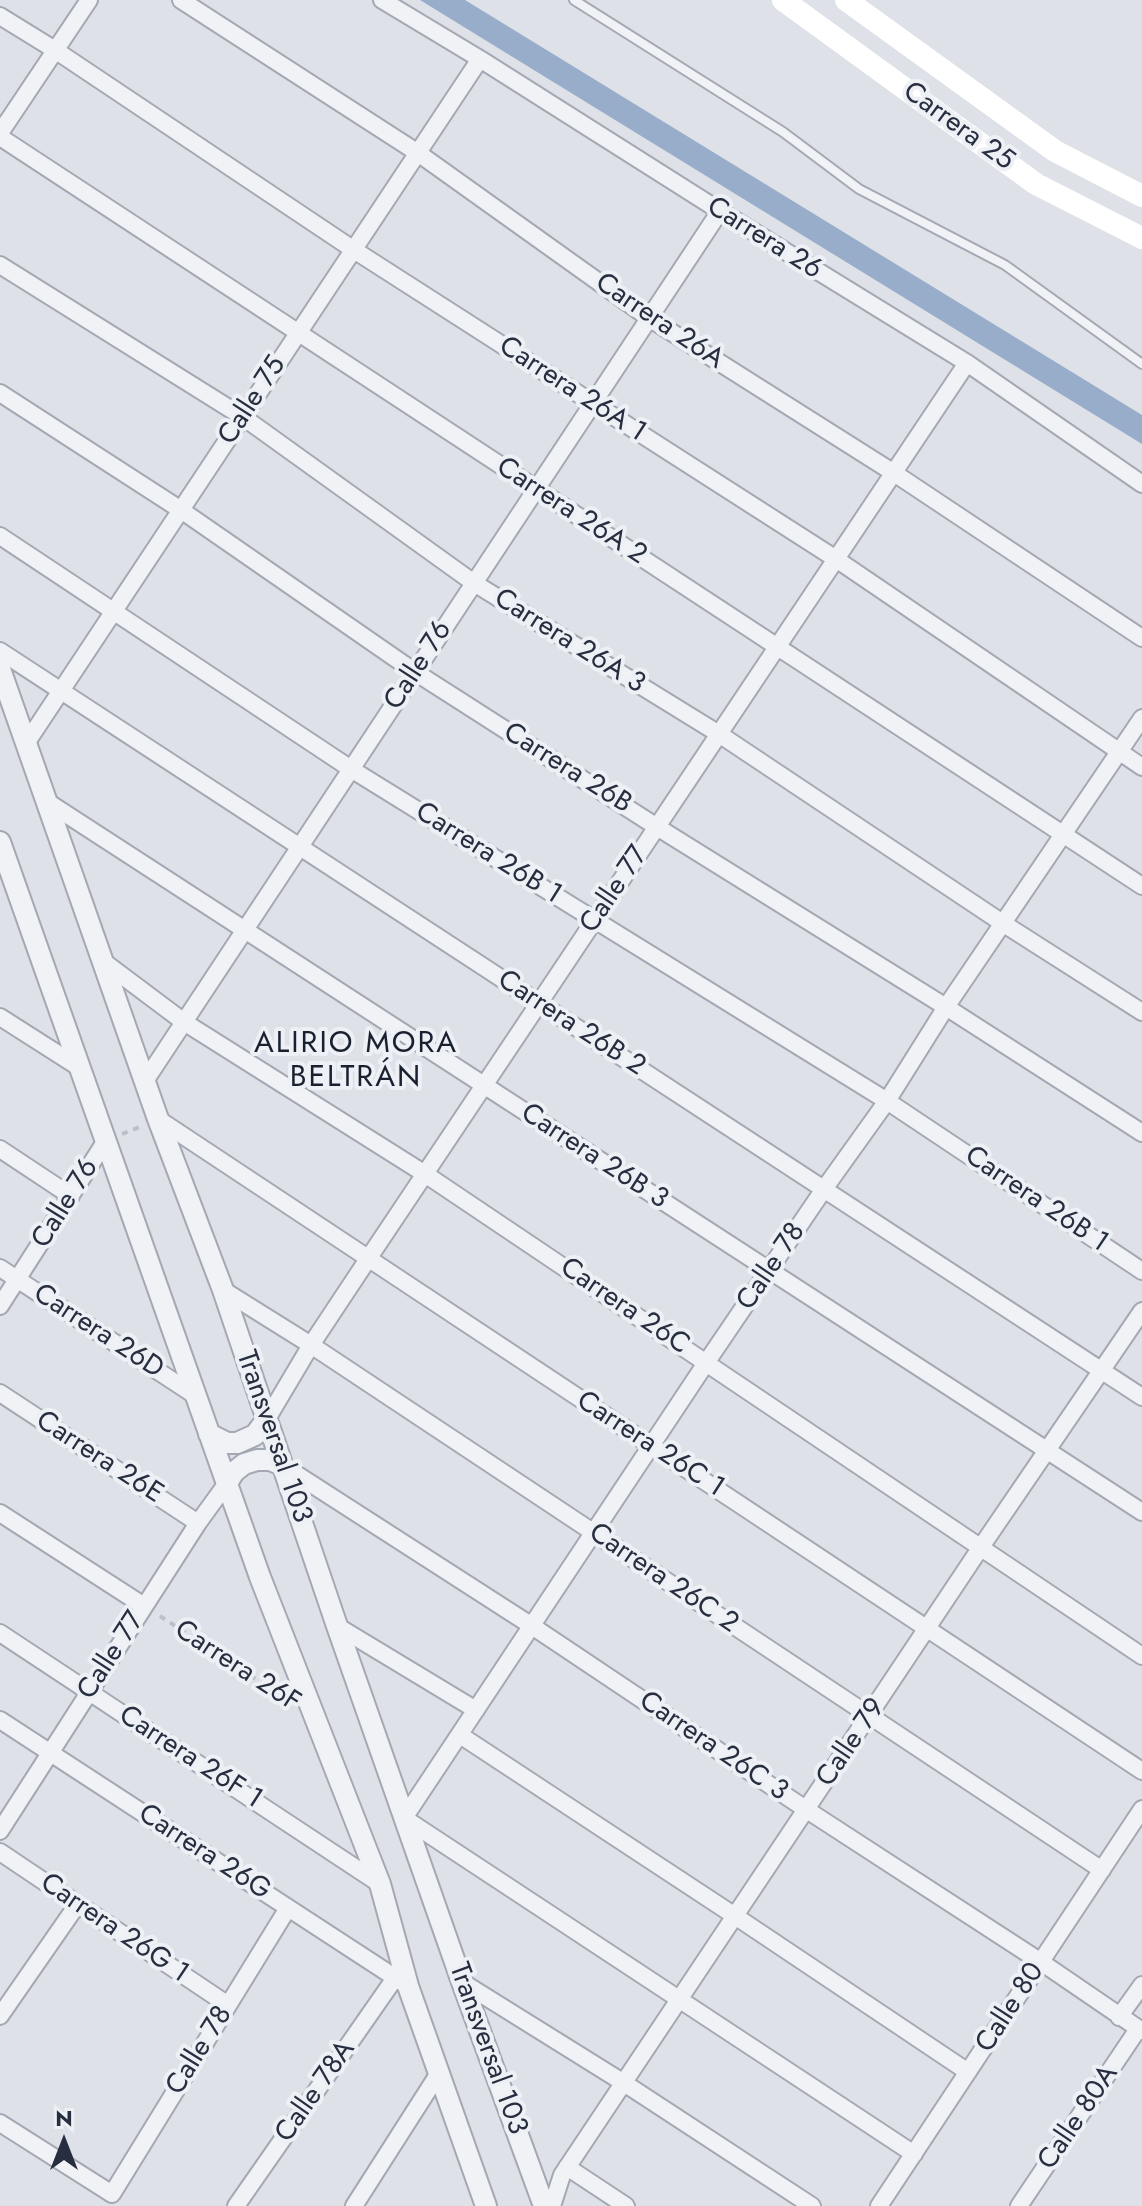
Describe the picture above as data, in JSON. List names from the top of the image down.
{
  "streets": {
    "main road": ["Carrera 25"],
    "street": [
      "Carrera 26",
      "Carrera 26A",
      "Carrera 26A 1",
      "Calle 75",
      "Carrera 26A 2",
      "Carrera 26A 3",
      "Calle 76",
      "Carrera 26B",
      "Carrera 26B 1",
      "Calle 77",
      "Carrera 26B 2",
      "Carrera 26B 3",
      "Calle 78",
      "Carrera 26C",
      "Carrera 26D",
      "Transversal 103",
      "Carrera 26C 1",
      "Carrera 26E",
      "Carrera 26C 2",
      "Carrera 26F",
      "Calle 79",
      "Carrera 26C 3",
      "Carrera 26F 1",
      "Carrera 26G",
      "Carrera 26G 1",
      "Calle 80",
      "Calle 78A",
      "Calle 80A"
    ]
  },
  "crossings": [
    ["Carrera 26", "Calle 75"],
    ["Carrera 26", "Calle 76"],
    ["Carrera 26", "Calle 77"],
    ["Carrera 26A", "Calle 75"],
    ["Carrera 26A", "Calle 76"],
    ["Carrera 26A", "Calle 77"],
    ["Carrera 26A 1", "Calle 75"],
    ["Carrera 26A 1", "Calle 76"],
    ["Carrera 26A 1", "Calle 77"],
    ["Carrera 26A 1", "Calle 78"],
    ["Calle 75", "Carrera 26A 2"],
    ["Calle 75", "Carrera 26A 3"],
    ["Calle 75", "Carrera 26B"],
    ["Calle 75", "Carrera 26B 1"],
    ["Calle 75", "Carrera 26B 2"],
    ["Calle 75", "Transversal 103"],
    ["Carrera 26A 2", "Calle 76"],
    ["Carrera 26A 2", "Calle 77"],
    ["Carrera 26A 2", "Calle 78"],
    ["Carrera 26A 3", "Calle 76"],
    ["Carrera 26A 3", "Calle 77"],
    ["Carrera 26A 3", "Calle 78"],
    ["Calle 76", "Carrera 26B"],
    ["Calle 76", "Carrera 26B 1"],
    ["Calle 76", "Carrera 26B 2"],
    ["Calle 76", "Carrera 26B 3"],
    ["Calle 76", "Carrera 26C"],
    ["Calle 76", "Carrera 26D"],
    ["Calle 76", "Transversal 103"],
    ["Carrera 26B", "Calle 77"],
    ["Carrera 26B", "Calle 78"],
    ["Carrera 26B 1", "Calle 77"],
    ["Carrera 26B 1", "Calle 78"],
    ["Calle 77", "Carrera 26B 2"],
    ["Calle 77", "Carrera 26B 3"],
    ["Calle 77", "Carrera 26C"],
    ["Calle 77", "Transversal 103"],
    ["Calle 77", "Carrera 26C 1"],
    ["Calle 77", "Carrera 26E"],
    ["Calle 77", "Carrera 26C 2"],
    ["Calle 77", "Carrera 26F"],
    ["Calle 77", "Carrera 26F 1"],
    ["Calle 77", "Carrera 26G"],
    ["Carrera 26B 2", "Calle 78"],
    ["Carrera 26B 2", "Calle 79"],
    ["Carrera 26B 3", "Calle 78"],
    ["Carrera 26B 3", "Transversal 103"],
    ["Carrera 26B 3", "Calle 79"],
    ["Calle 78", "Carrera 26C"],
    ["Calle 78", "Transversal 103"],
    ["Calle 78", "Carrera 26C 1"],
    ["Calle 78", "Carrera 26C 2"],
    ["Calle 78", "Carrera 26C 3"],
    ["Calle 78", "Carrera 26G"],
    ["Calle 78", "Carrera 26G 1"],
    ["Carrera 26C", "Transversal 103"],
    ["Carrera 26C", "Calle 79"],
    ["Carrera 26D", "Transversal 103"],
    ["Transversal 103", "Carrera 26C 1"],
    ["Transversal 103", "Carrera 26C 2"],
    ["Transversal 103", "Carrera 26F"],
    ["Transversal 103", "Carrera 26C 3"],
    ["Transversal 103", "Carrera 26F 1"],
    ["Transversal 103", "Carrera 26G"],
    ["Transversal 103", "Calle 78A"],
    ["Carrera 26C 1", "Calle 79"],
    ["Carrera 26C 2", "Calle 79"],
    ["Carrera 26C 2", "Calle 80"],
    ["Calle 79", "Carrera 26C 3"],
    ["Carrera 26C 3", "Calle 80"],
    ["Carrera 26C 3", "Calle 80A"],
    ["Carrera 26G", "Calle 78A"]
  ],
  "districts": ["ALIRIO MORA BELTRÁN"],
  "north": "top"
}
